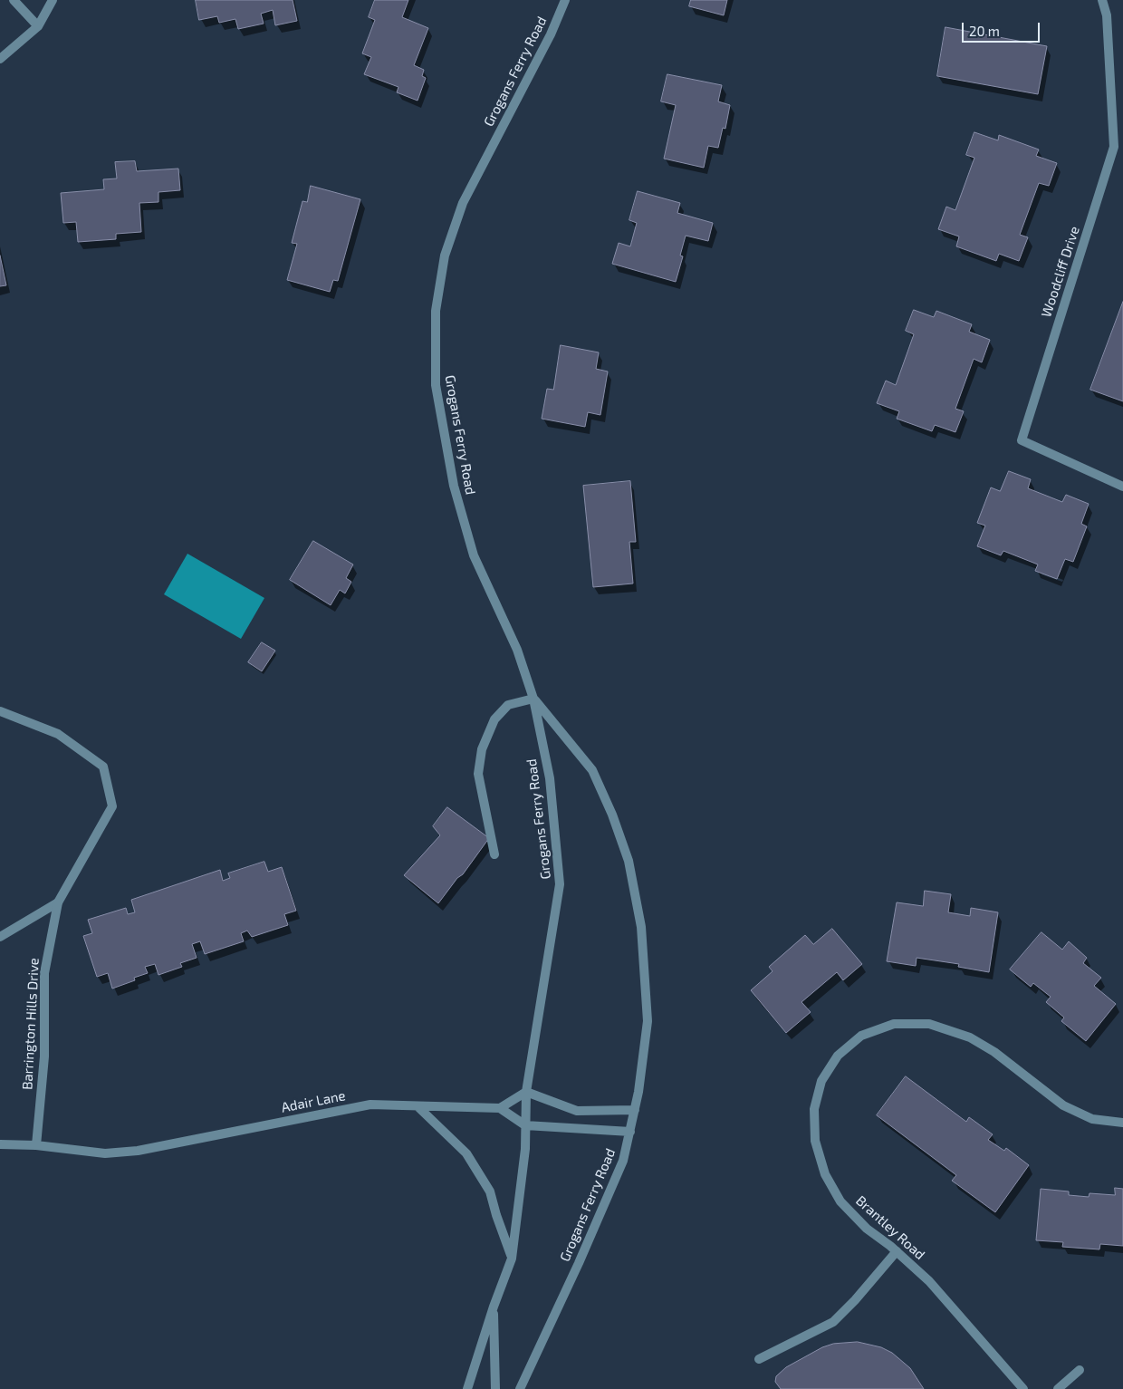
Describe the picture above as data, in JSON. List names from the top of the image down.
{
  "streets": {
    "street": [
      "Grogans Ferry Road",
      "Woodcliff Drive",
      "Barrington Hills Drive",
      "Adair Lane",
      "Brantley Road"
    ]
  },
  "crossings": [
    ["Barrington Hills Drive", "Adair Lane"]
  ],
  "scale_bar": "20 m"
}
